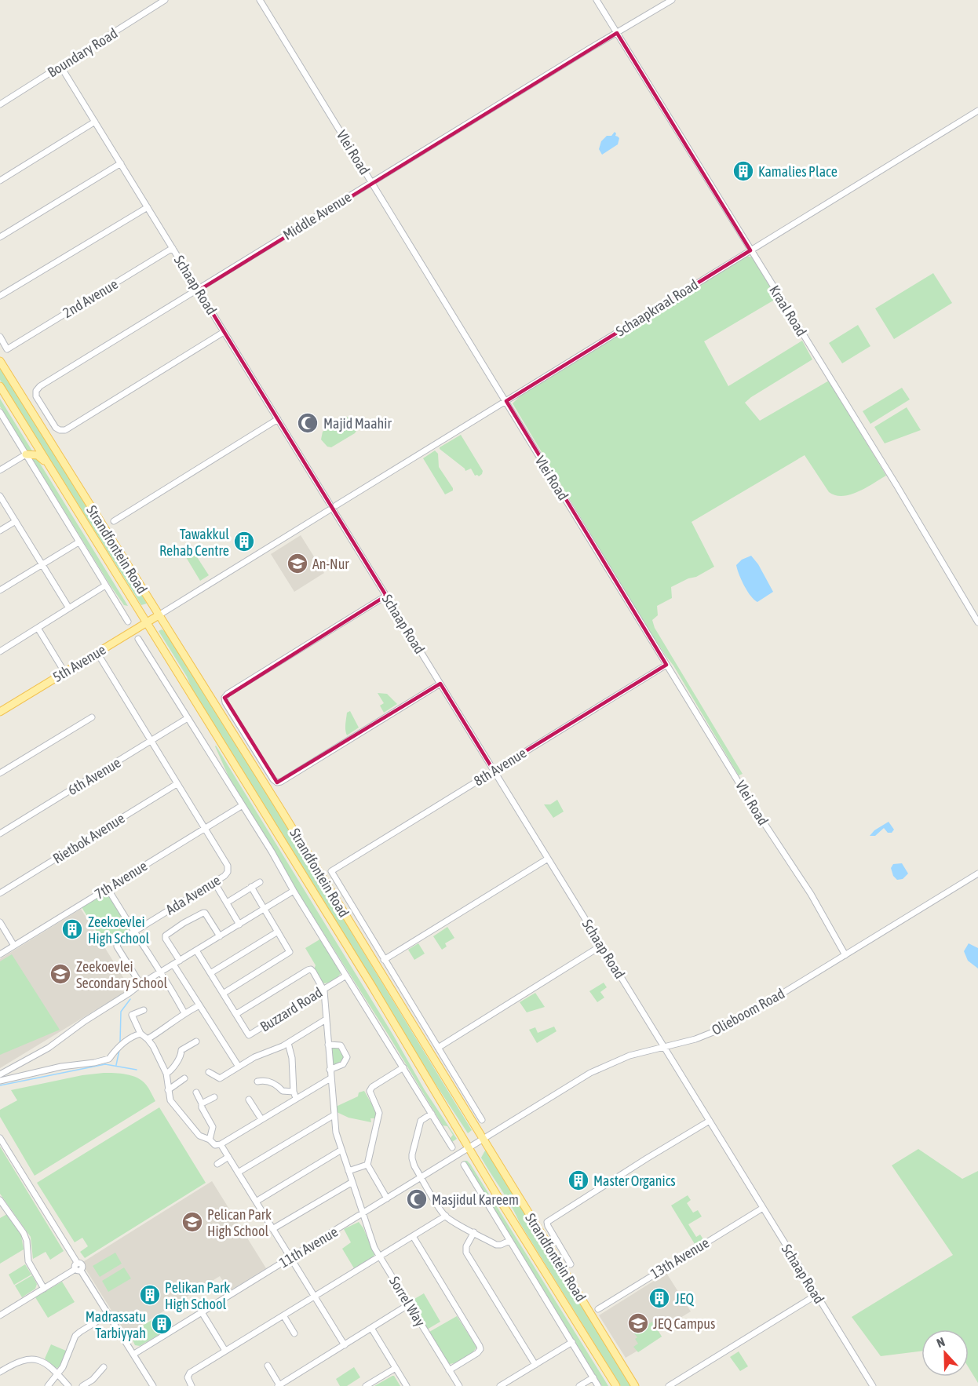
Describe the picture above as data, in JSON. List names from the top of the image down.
{
  "streets": {
    "main road": ["Strandfontein Road", "5th Avenue"],
    "street": [
      "Boundary Road",
      "Vlei Road",
      "Middle Avenue",
      "Schaap Road",
      "2nd Avenue",
      "Schaapkraal Road",
      "Kraal Road",
      "8th Avenue",
      "6th Avenue",
      "Rietbok Avenue",
      "7th Avenue",
      "Ada Avenue",
      "Buzzard Road",
      "Olieboom Road",
      "11th Avenue",
      "13th Avenue",
      "Sorrel Way"
    ]
  },
  "crossings": [
    ["Boundary Road", "Schaap Road"],
    ["Vlei Road", "Middle Avenue"],
    ["Vlei Road", "Schaapkraal Road"],
    ["Vlei Road", "8th Avenue"],
    ["Vlei Road", "Olieboom Road"],
    ["Middle Avenue", "Schaap Road"],
    ["Middle Avenue", "Kraal Road"],
    ["Schaap Road", "2nd Avenue"],
    ["Schaap Road", "Schaapkraal Road"],
    ["Schaap Road", "8th Avenue"],
    ["Schaap Road", "Olieboom Road"],
    ["Schaap Road", "13th Avenue"],
    ["Schaapkraal Road", "Kraal Road"],
    ["Schaapkraal Road", "Strandfontein Road"],
    ["Schaapkraal Road", "5th Avenue"],
    ["Strandfontein Road", "5th Avenue"],
    ["Strandfontein Road", "Olieboom Road"],
    ["Strandfontein Road", "11th Avenue"],
    ["7th Avenue", "Ada Avenue"],
    ["Buzzard Road", "Sorrel Way"],
    ["Olieboom Road", "11th Avenue"],
    ["11th Avenue", "Sorrel Way"]
  ],
  "places": {
    "building": [
      "Kamalies Place",
      "Tawakkul Rehab Centre",
      "Zeekoevlei High School",
      "Master Organics",
      "Pelikan Park High School",
      "JEQ",
      "Madrassatu Tarbiyyah"
    ],
    "mosque": ["Majid Maahir", "Masjidul Kareem"],
    "school or university": [
      "An-Nur",
      "Zeekoevlei Secondary School",
      "Pelican Park High School",
      "JEQ Campus"
    ]
  },
  "north": "top"
}
